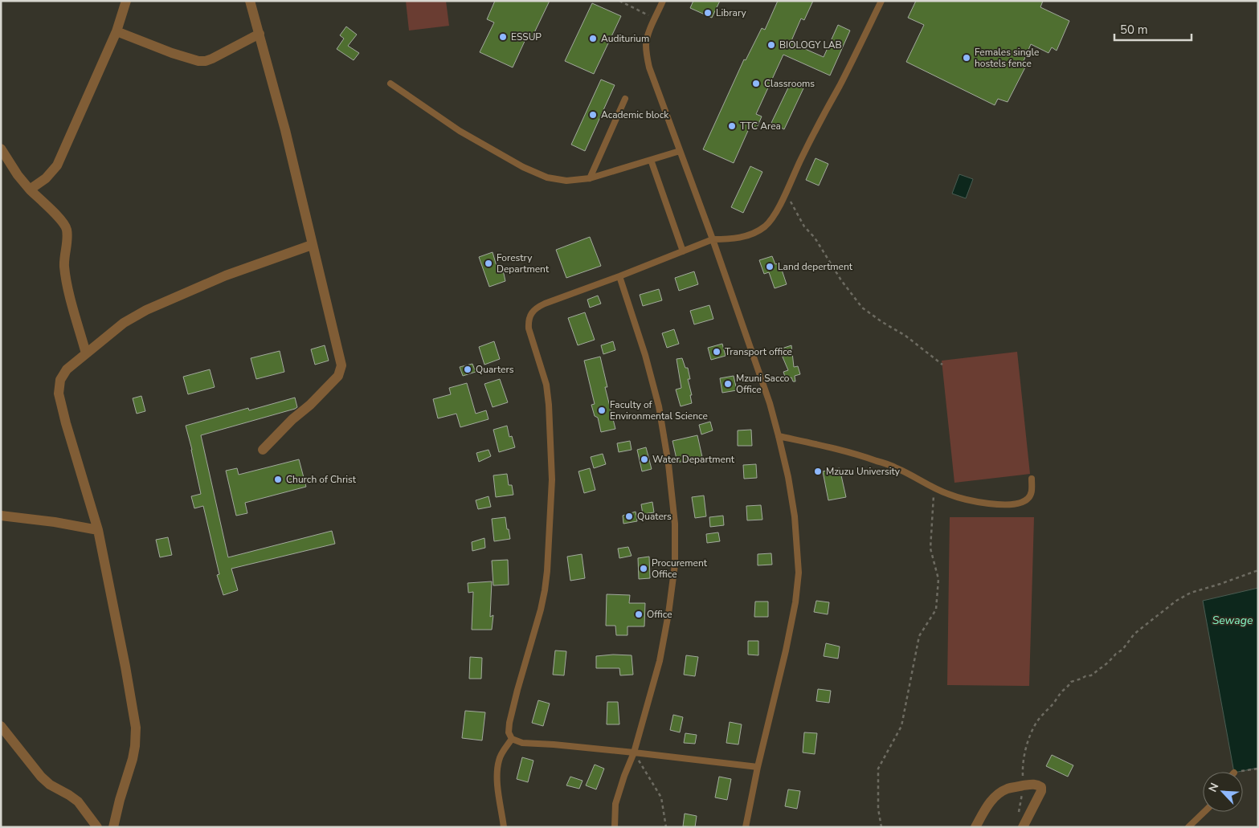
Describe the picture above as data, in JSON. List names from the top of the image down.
{
  "water": ["Sewage"],
  "places": [
    "Library",
    "ESSUP",
    "Auditurium",
    "BIOLOGY LAB",
    "Females single hostels fence",
    "Classrooms",
    "Academic block",
    "TTC Area",
    "Forestry Department",
    "Land depertment",
    "Transport office",
    "Quarters",
    "Mzuni Sacco Office",
    "Faculty of Environmental Science",
    "Water Department",
    "Mzuzu University",
    "Church of Christ",
    "Quaters",
    "Procurement Office",
    "Office"
  ],
  "scale_bar": "50 m",
  "north": "top left"
}
